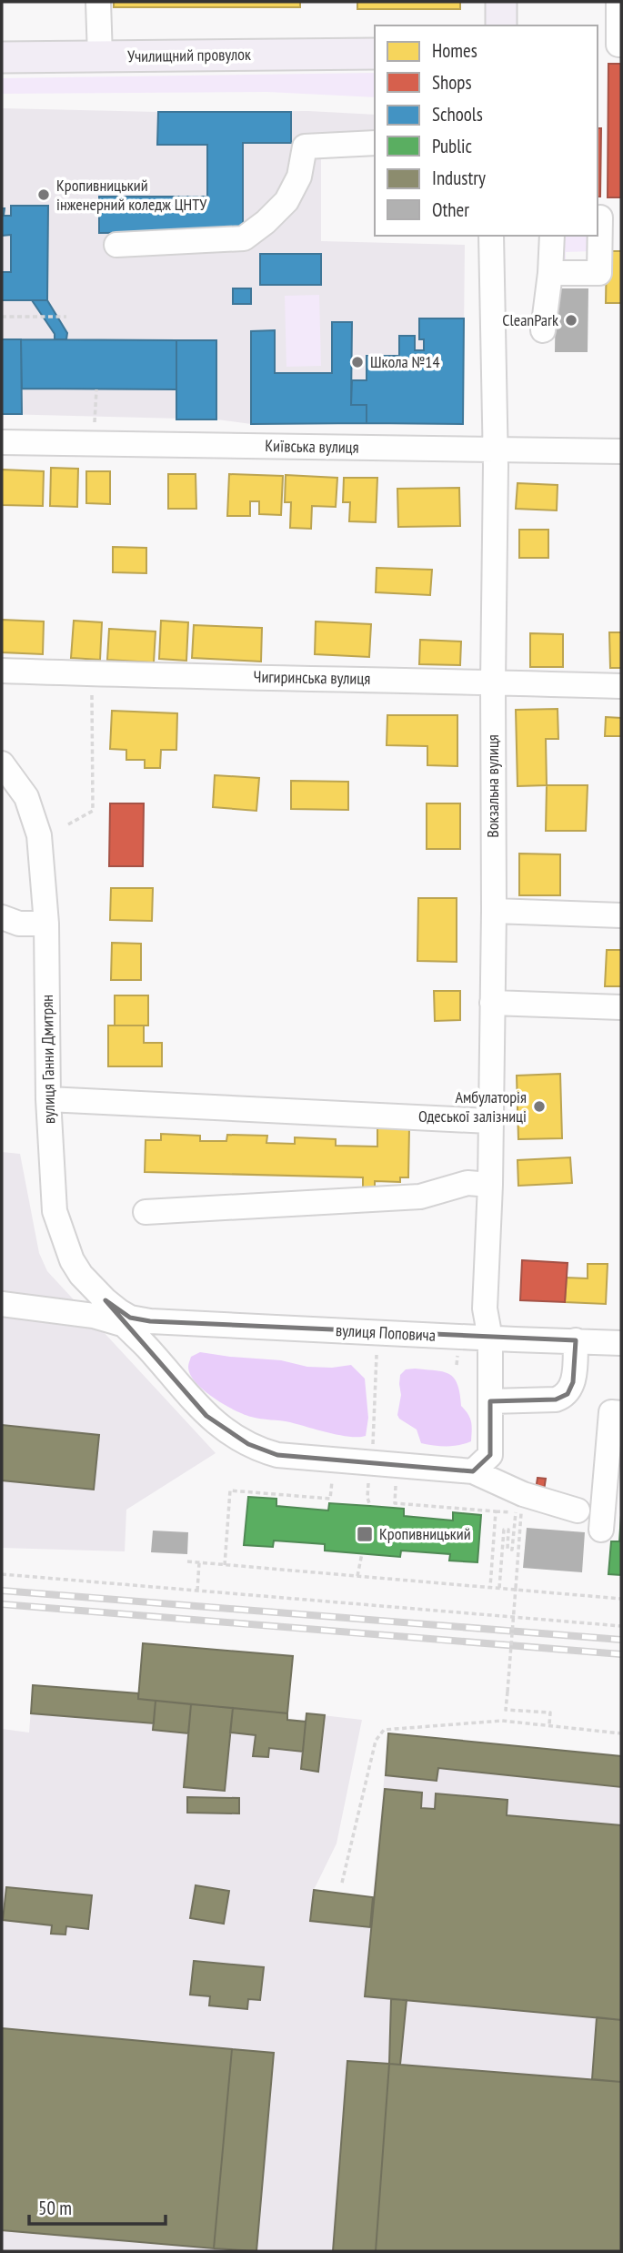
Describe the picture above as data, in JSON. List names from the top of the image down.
{
  "streets": {
    "main road": ["Училищний провулок"],
    "street": [
      "Київська вулиця",
      "Чигиринська вулиця",
      "Вокзальна вулиця",
      "вулиця Ганни Дмитрян",
      "вулиця Поповича"
    ]
  },
  "crossings": [
    ["Київська вулиця", "Вокзальна вулиця"],
    ["Чигиринська вулиця", "Вокзальна вулиця"],
    ["Вокзальна вулиця", "вулиця Поповича"],
    ["вулиця Ганни Дмитрян", "вулиця Поповича"]
  ],
  "places": {
    "other": [
      "Кропивницький інженерний коледж ЦНТУ",
      "CleanPark",
      "Школа №14",
      "Амбулаторія Одеської залізниці"
    ],
    "transit": ["Кропивницький"]
  },
  "legend": [
    "Homes",
    "Shops",
    "Schools",
    "Public",
    "Industry",
    "Other"
  ],
  "scale_bar": "50 m"
}
